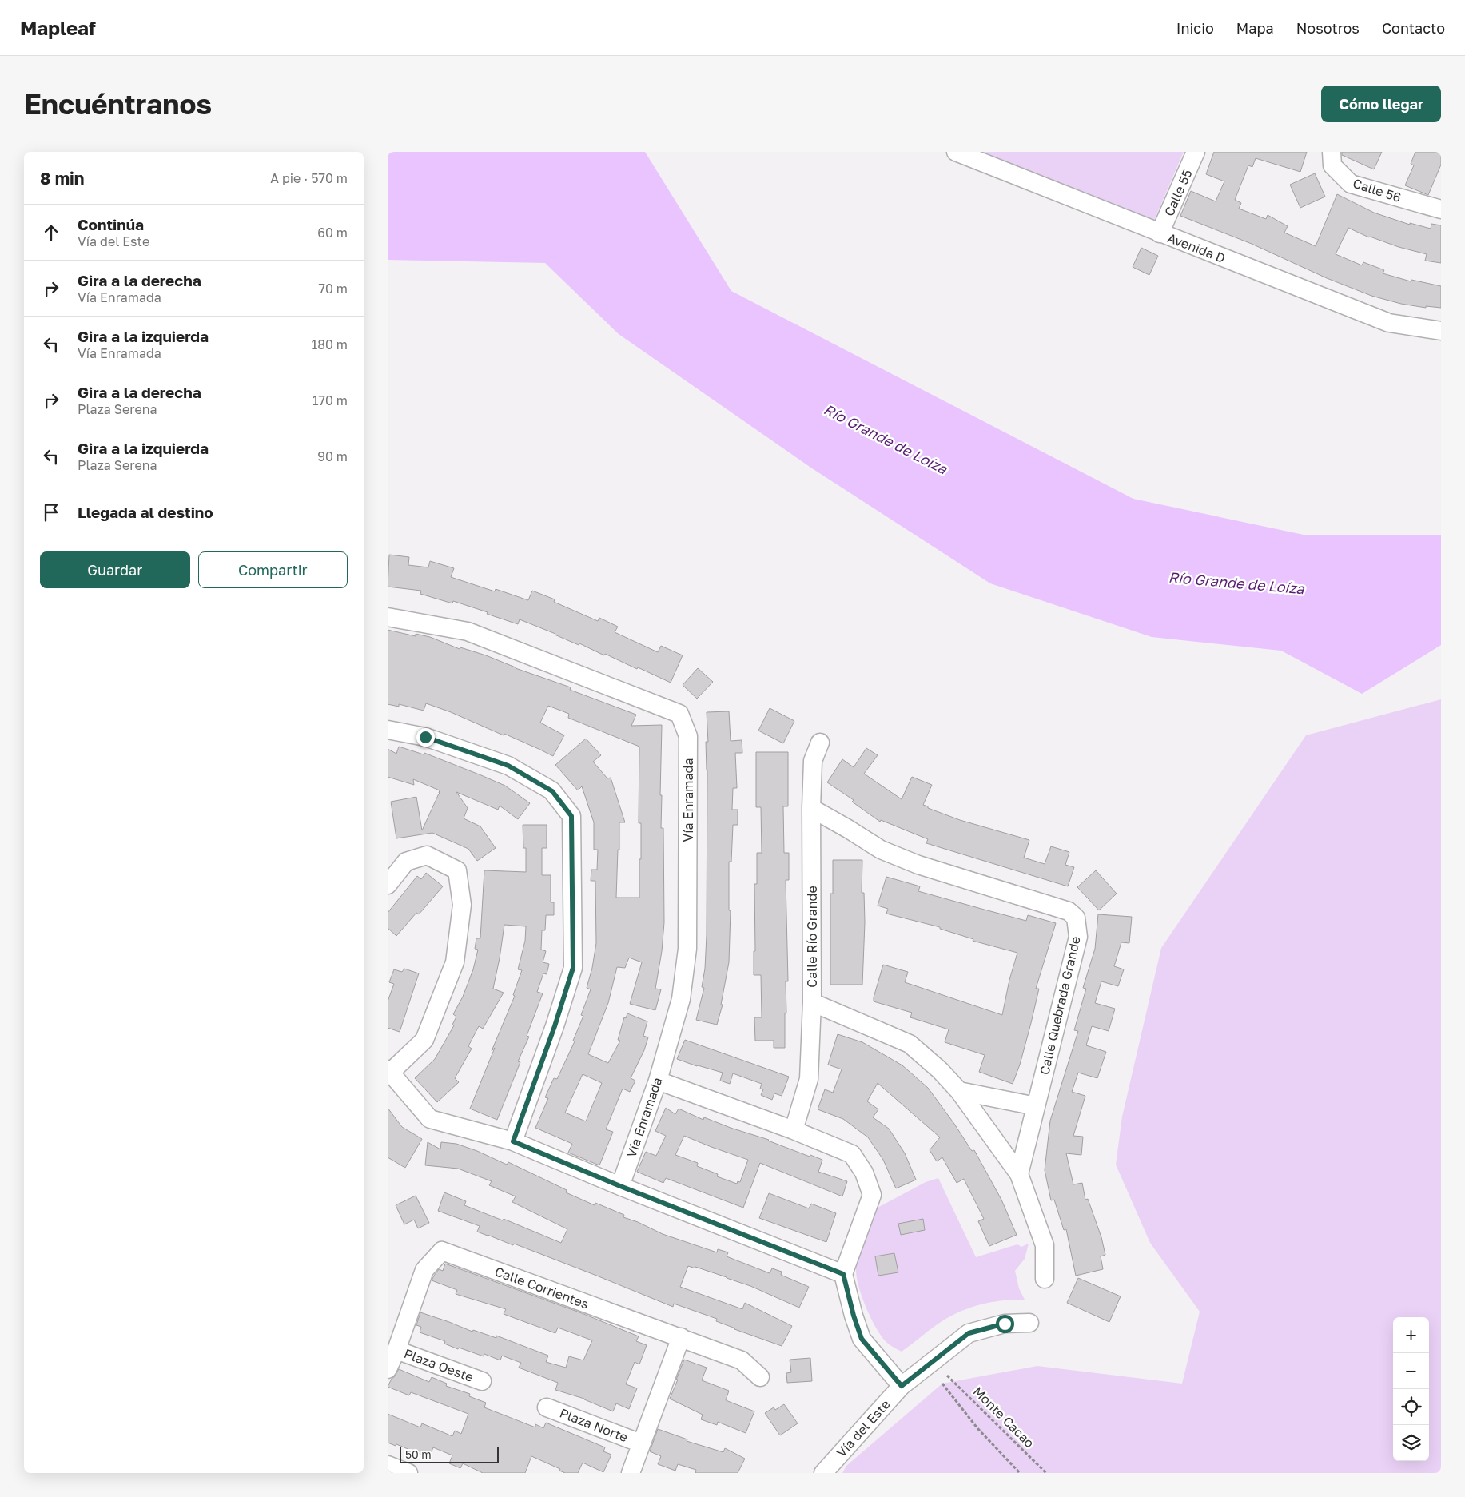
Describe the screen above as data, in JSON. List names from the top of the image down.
{
  "streets": {
    "street": [
      "Calle 56",
      "Calle 55",
      "Avenida D",
      "Vía Enramada",
      "Calle Río Grande",
      "Calle Quebrada Grande",
      "Calle Corrientes",
      "Plaza Oeste",
      "Plaza Norte",
      "Vía del Este"
    ],
    "path": ["Monte Cacao"]
  },
  "crossings": [
    ["Calle 55", "Avenida D"],
    ["Calle Río Grande", "Calle Quebrada Grande"],
    ["Calle Corrientes", "Plaza Oeste"]
  ],
  "water": ["Río Grande de Loíza"],
  "scale_bar": "50 m",
  "page": {
    "header": "Mapleaf",
    "nav": [
      "Inicio",
      "Mapa",
      "Nosotros",
      "Contacto"
    ],
    "buttons": [
      "Cómo llegar",
      ["Guardar", "Compartir"]
    ],
    "title": "Encuéntranos",
    "heading": ["8 min", "A pie · 570 m"],
    "list": [
      ["Continúa", "Vía del Este", "60 m"],
      ["Gira a la derecha", "Vía Enramada", "70 m"],
      ["Gira a la izquierda", "Vía Enramada", "180 m"],
      ["Gira a la derecha", "Plaza Serena", "170 m"],
      ["Gira a la izquierda", "Plaza Serena", "90 m"],
      "Llegada al destino"
    ],
    "map_buttons": ["+", "−"],
    "scale": "50 m"
  }
}
